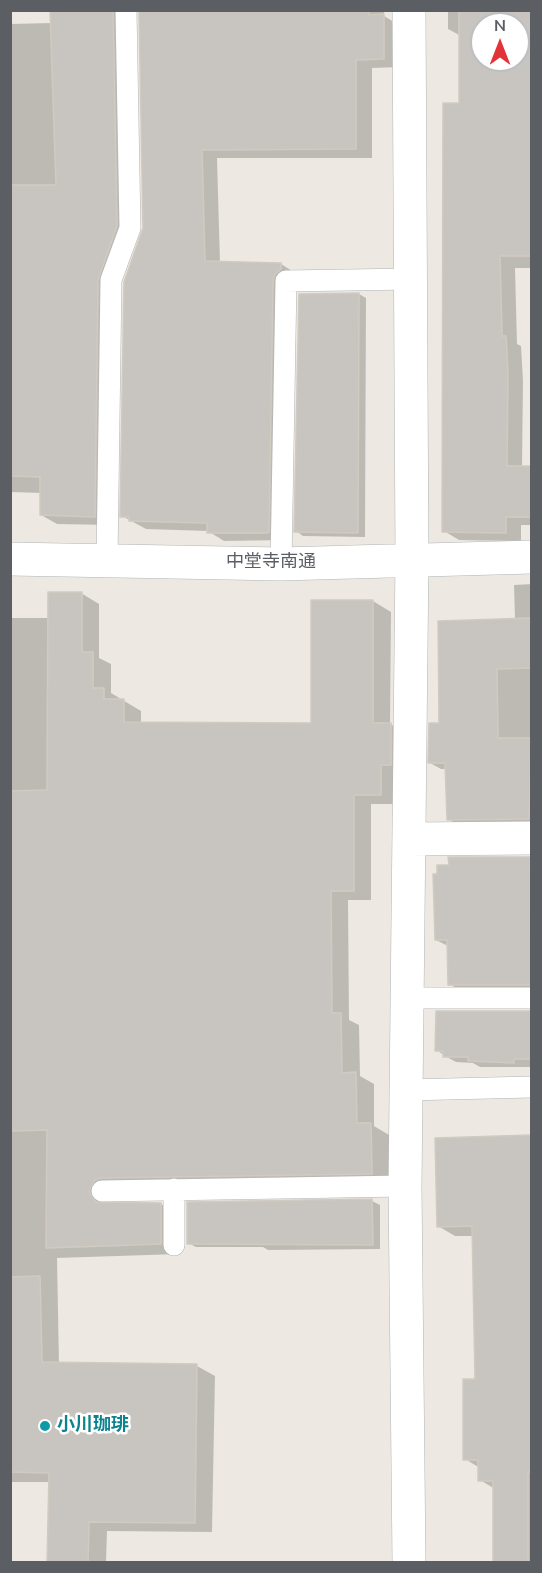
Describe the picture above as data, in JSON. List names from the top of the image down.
{
  "streets": {
    "street": ["中堂寺南通"]
  },
  "places": ["小川珈琲"],
  "north": "top"
}
